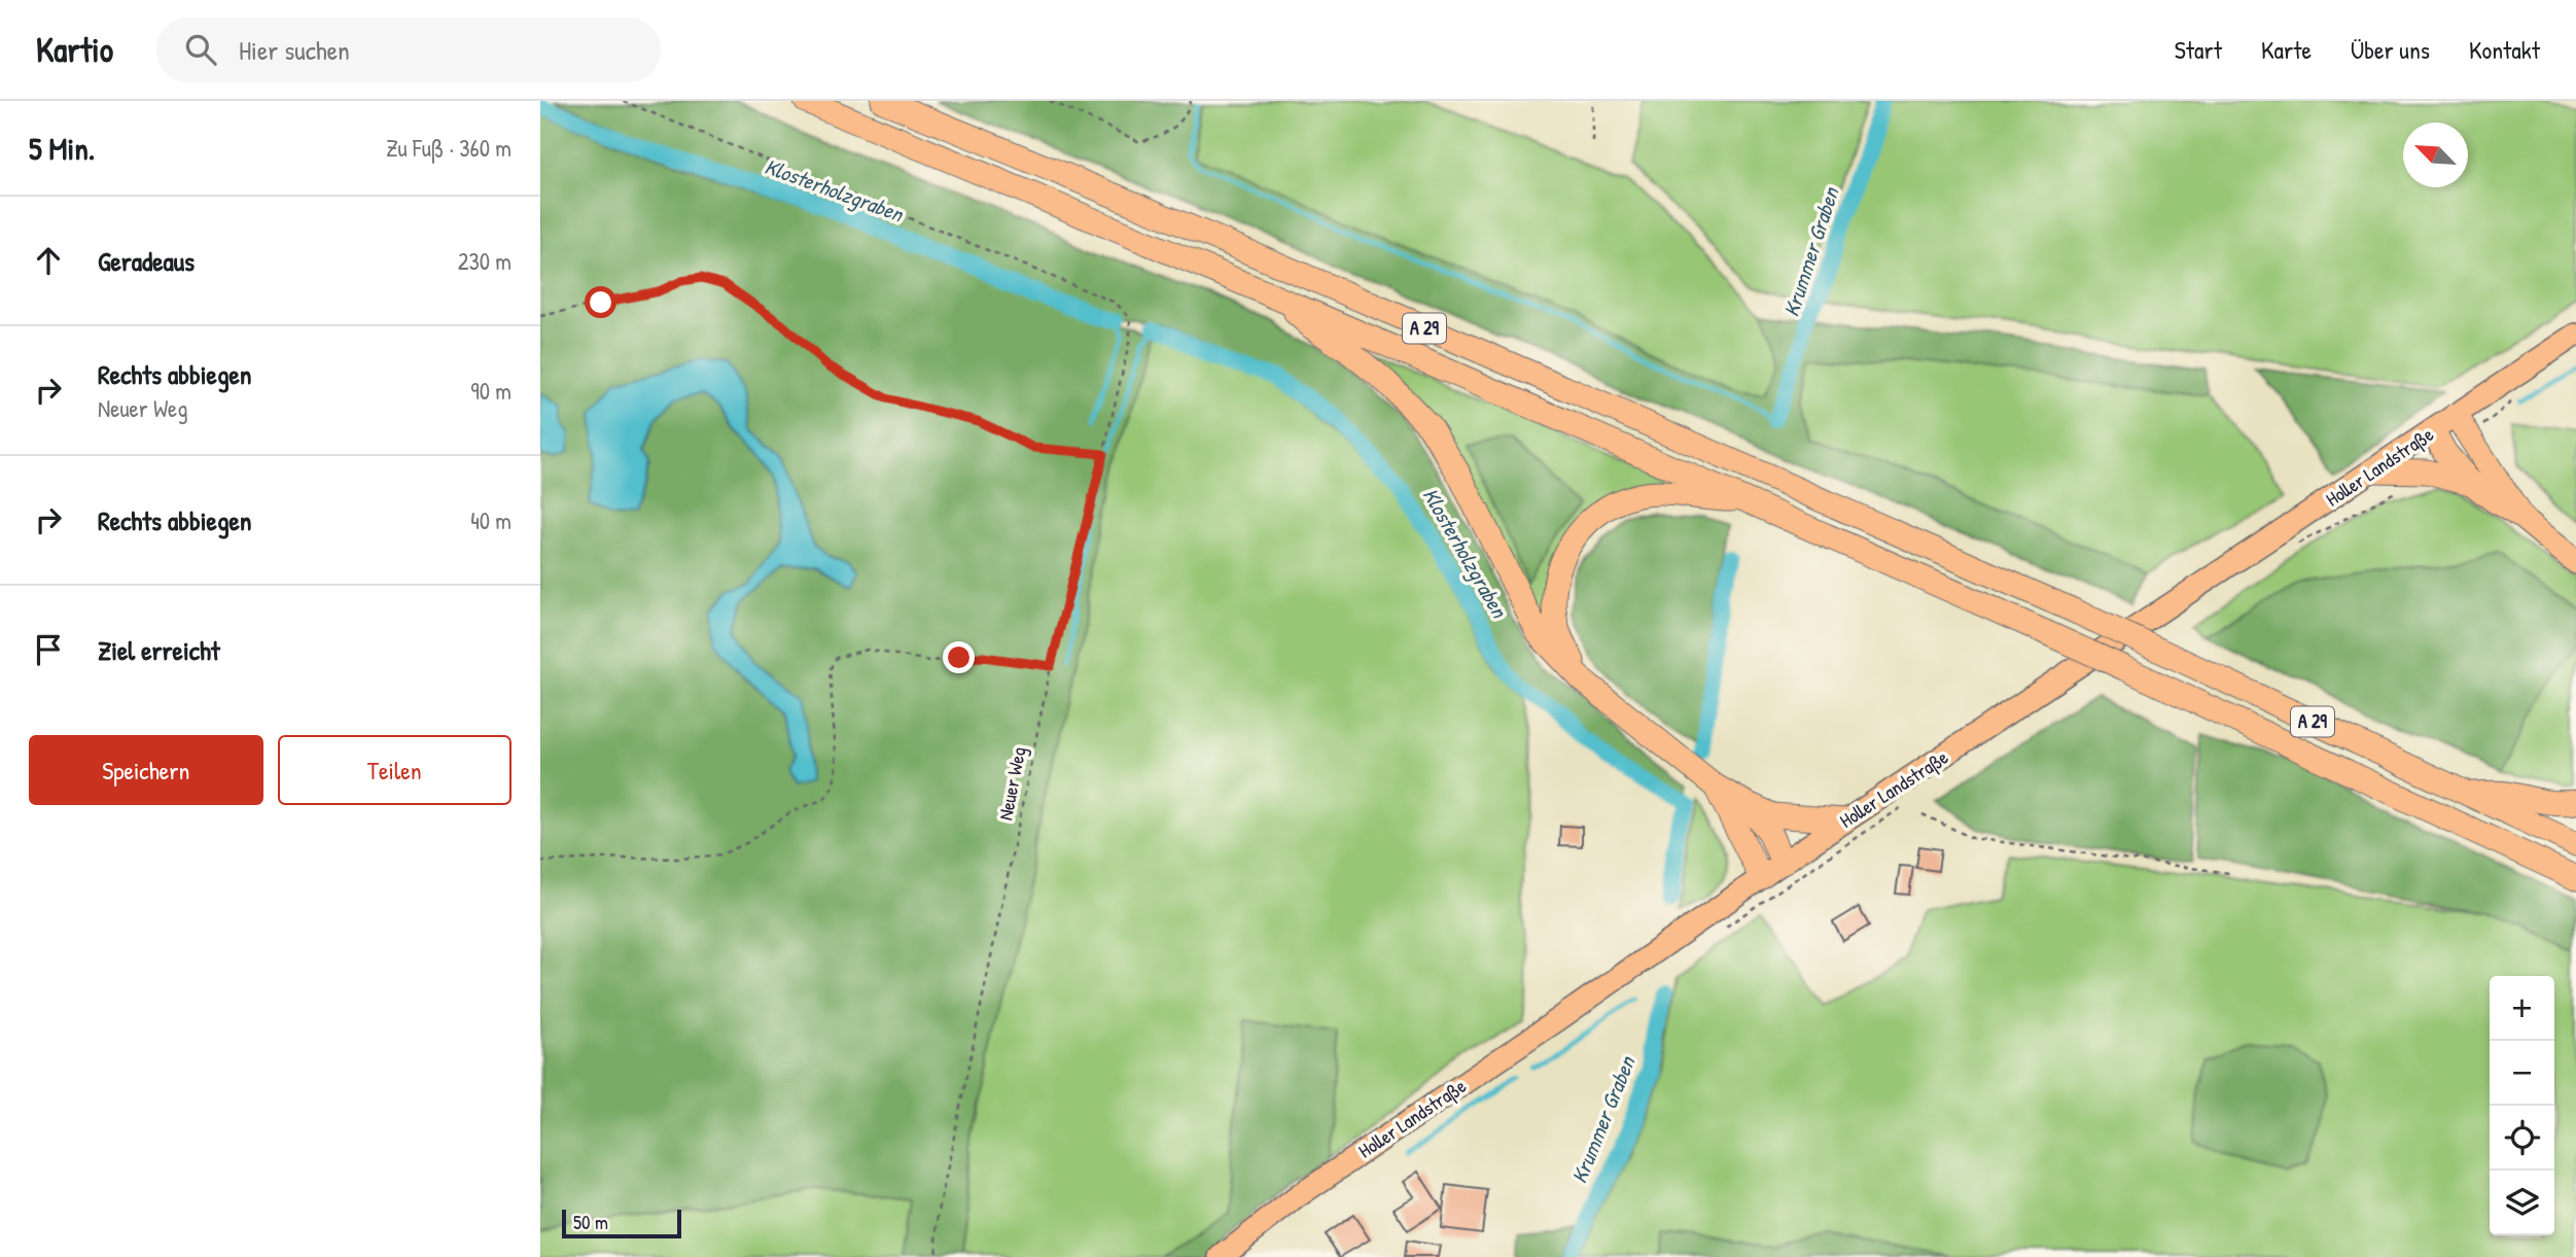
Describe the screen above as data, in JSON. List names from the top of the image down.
{
  "streets": {
    "highway": ["A 29"],
    "main road": ["Holler Landstraße"],
    "path": ["Neuer Weg"]
  },
  "water": ["Klosterholzgraben", "Krummer Graben"],
  "scale_bar": "50 m",
  "north": "top left",
  "page": {
    "header": "Kartio",
    "search": "Hier suchen",
    "nav": [
      "Start",
      "Karte",
      "Über uns",
      "Kontakt"
    ],
    "heading": ["5 Min.", "Zu Fuß · 360 m"],
    "list": [
      ["Geradeaus", "230 m"],
      ["Rechts abbiegen", "Neuer Weg", "90 m"],
      ["Rechts abbiegen", "40 m"],
      "Ziel erreicht"
    ],
    "buttons": ["Speichern", "Teilen"],
    "map_buttons": ["+", "−"],
    "scale": "50 m"
  }
}
